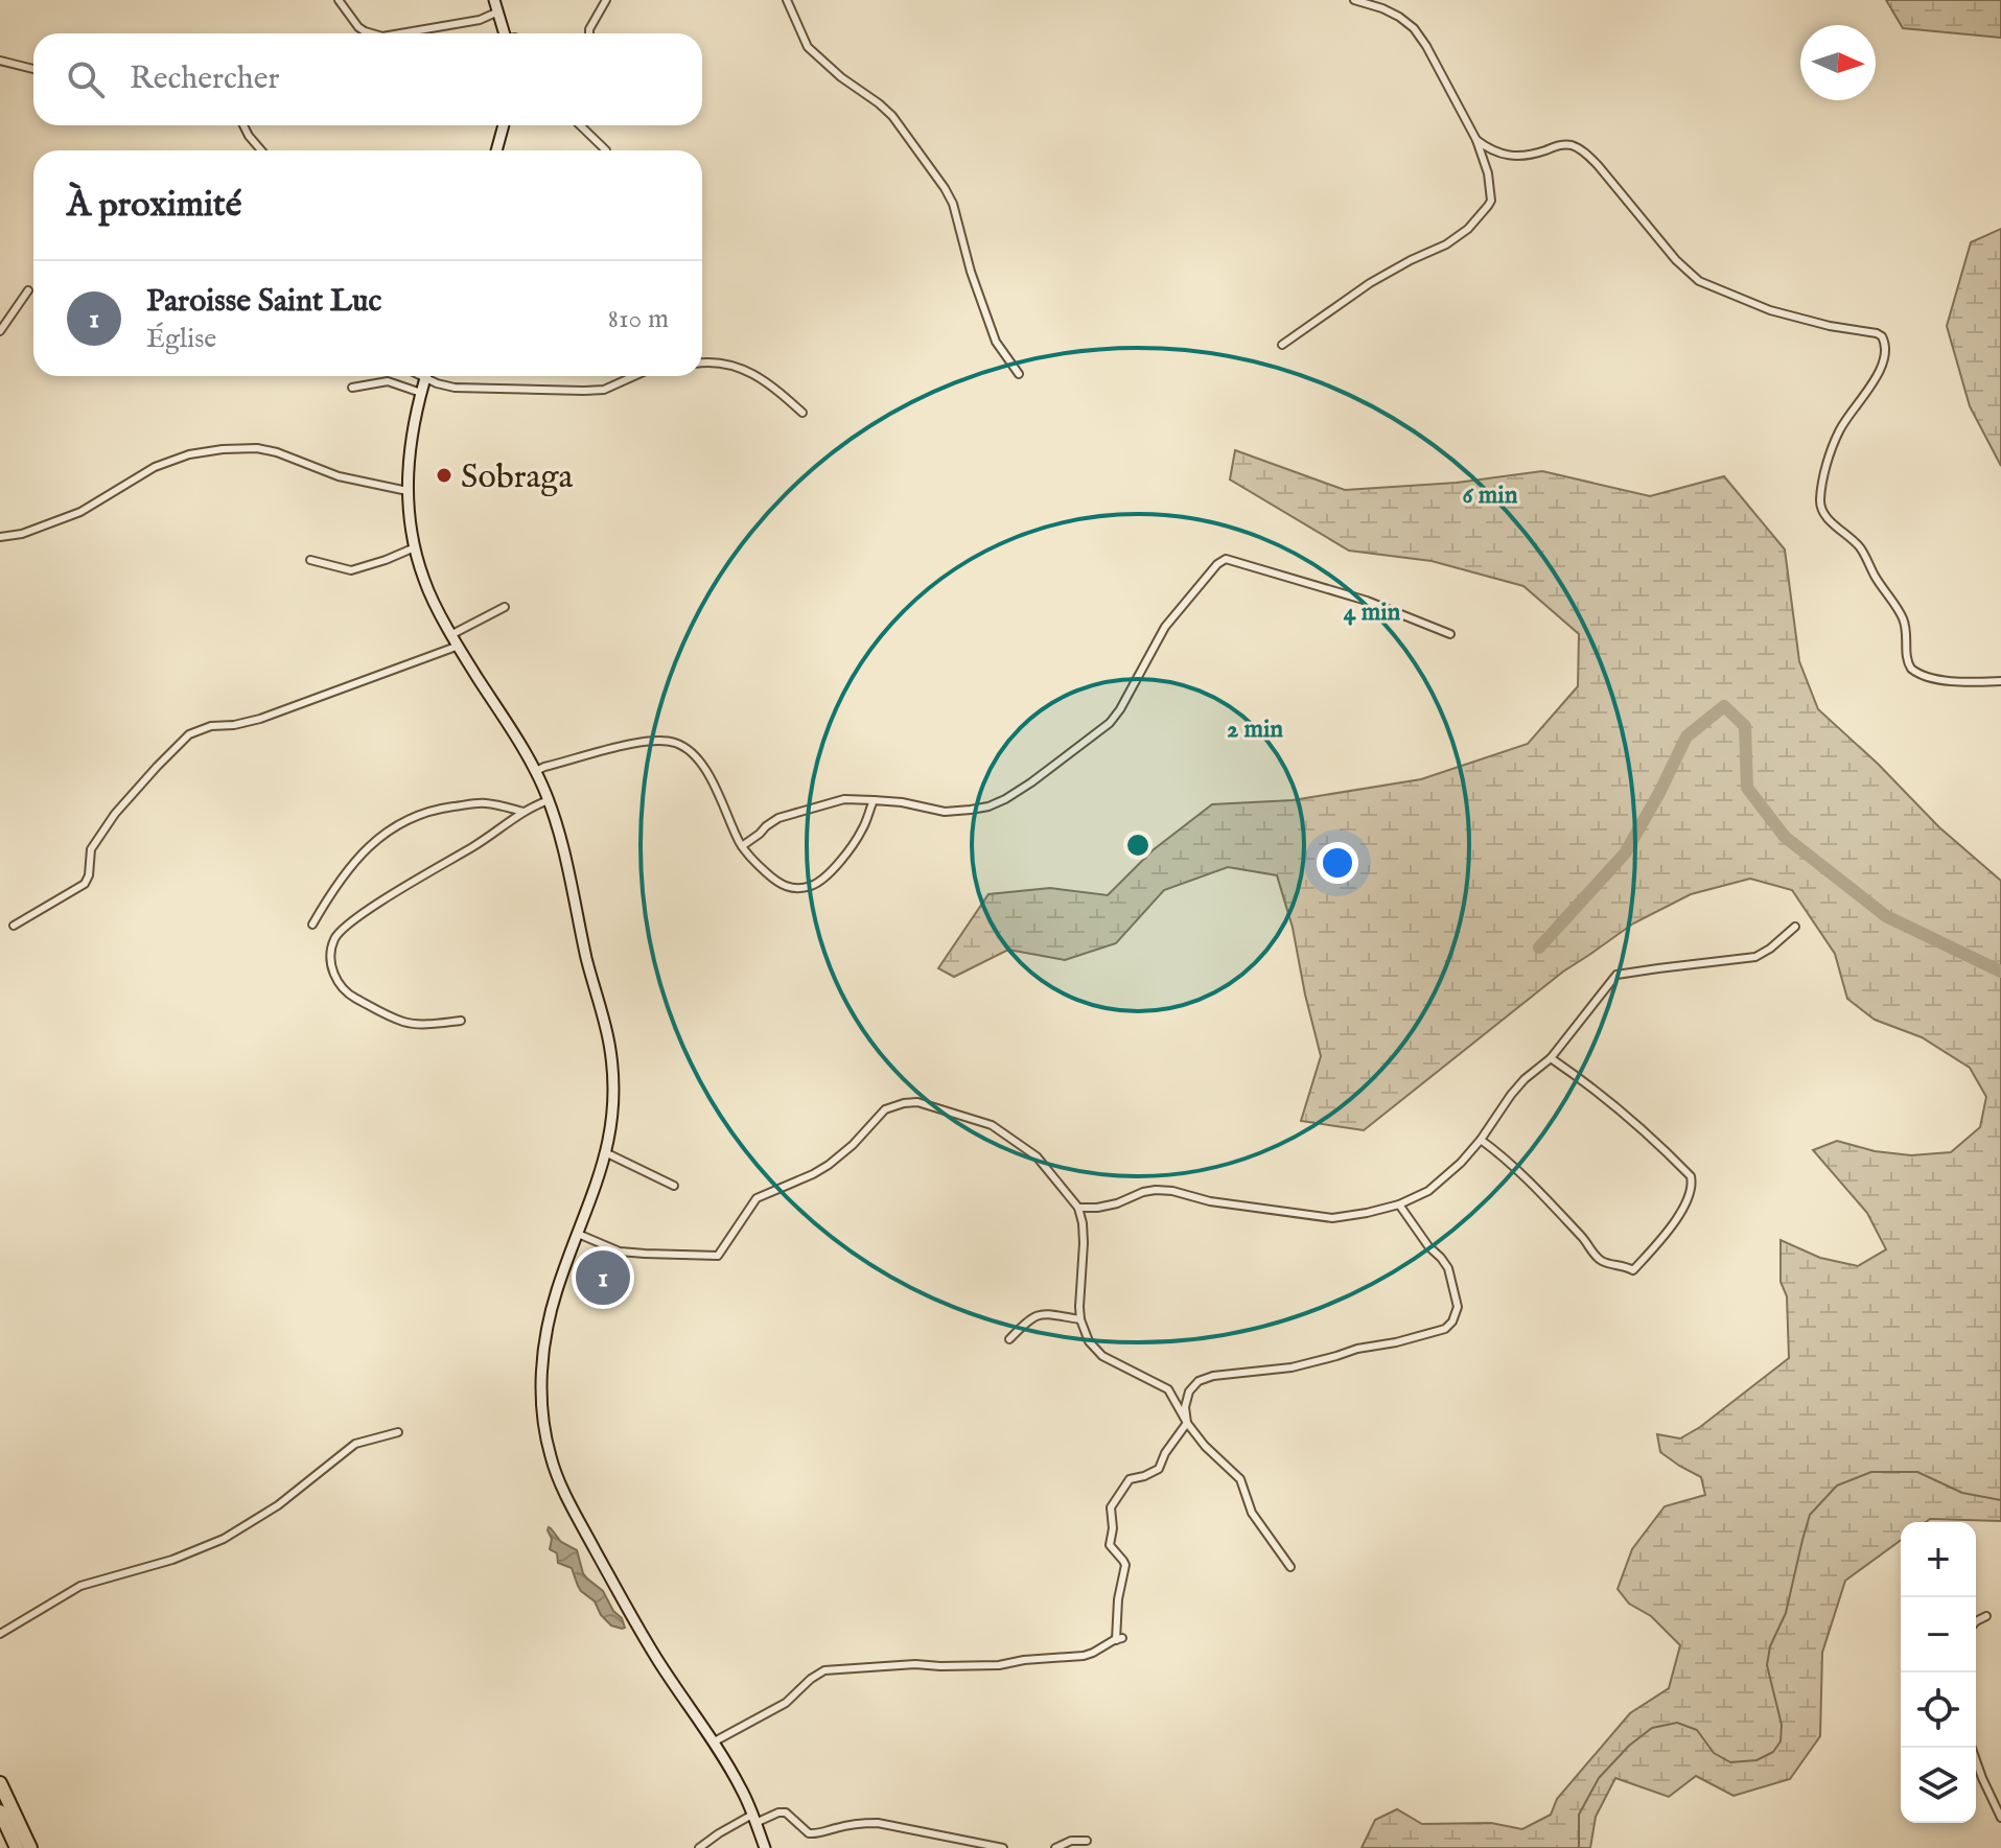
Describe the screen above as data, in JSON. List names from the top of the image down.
{
  "places": ["Sobraga"],
  "north": "right",
  "page": {
    "search": "Rechercher",
    "heading": "À proximité",
    "list": [
      {
        "mark": "1",
        "name": "Paroisse Saint Luc",
        "note": "Église",
        "value": "810 m"
      }
    ],
    "pins": "1",
    "map_buttons": ["+", "−"]
  },
  "rings": ["6 min", "4 min", "2 min"]
}
